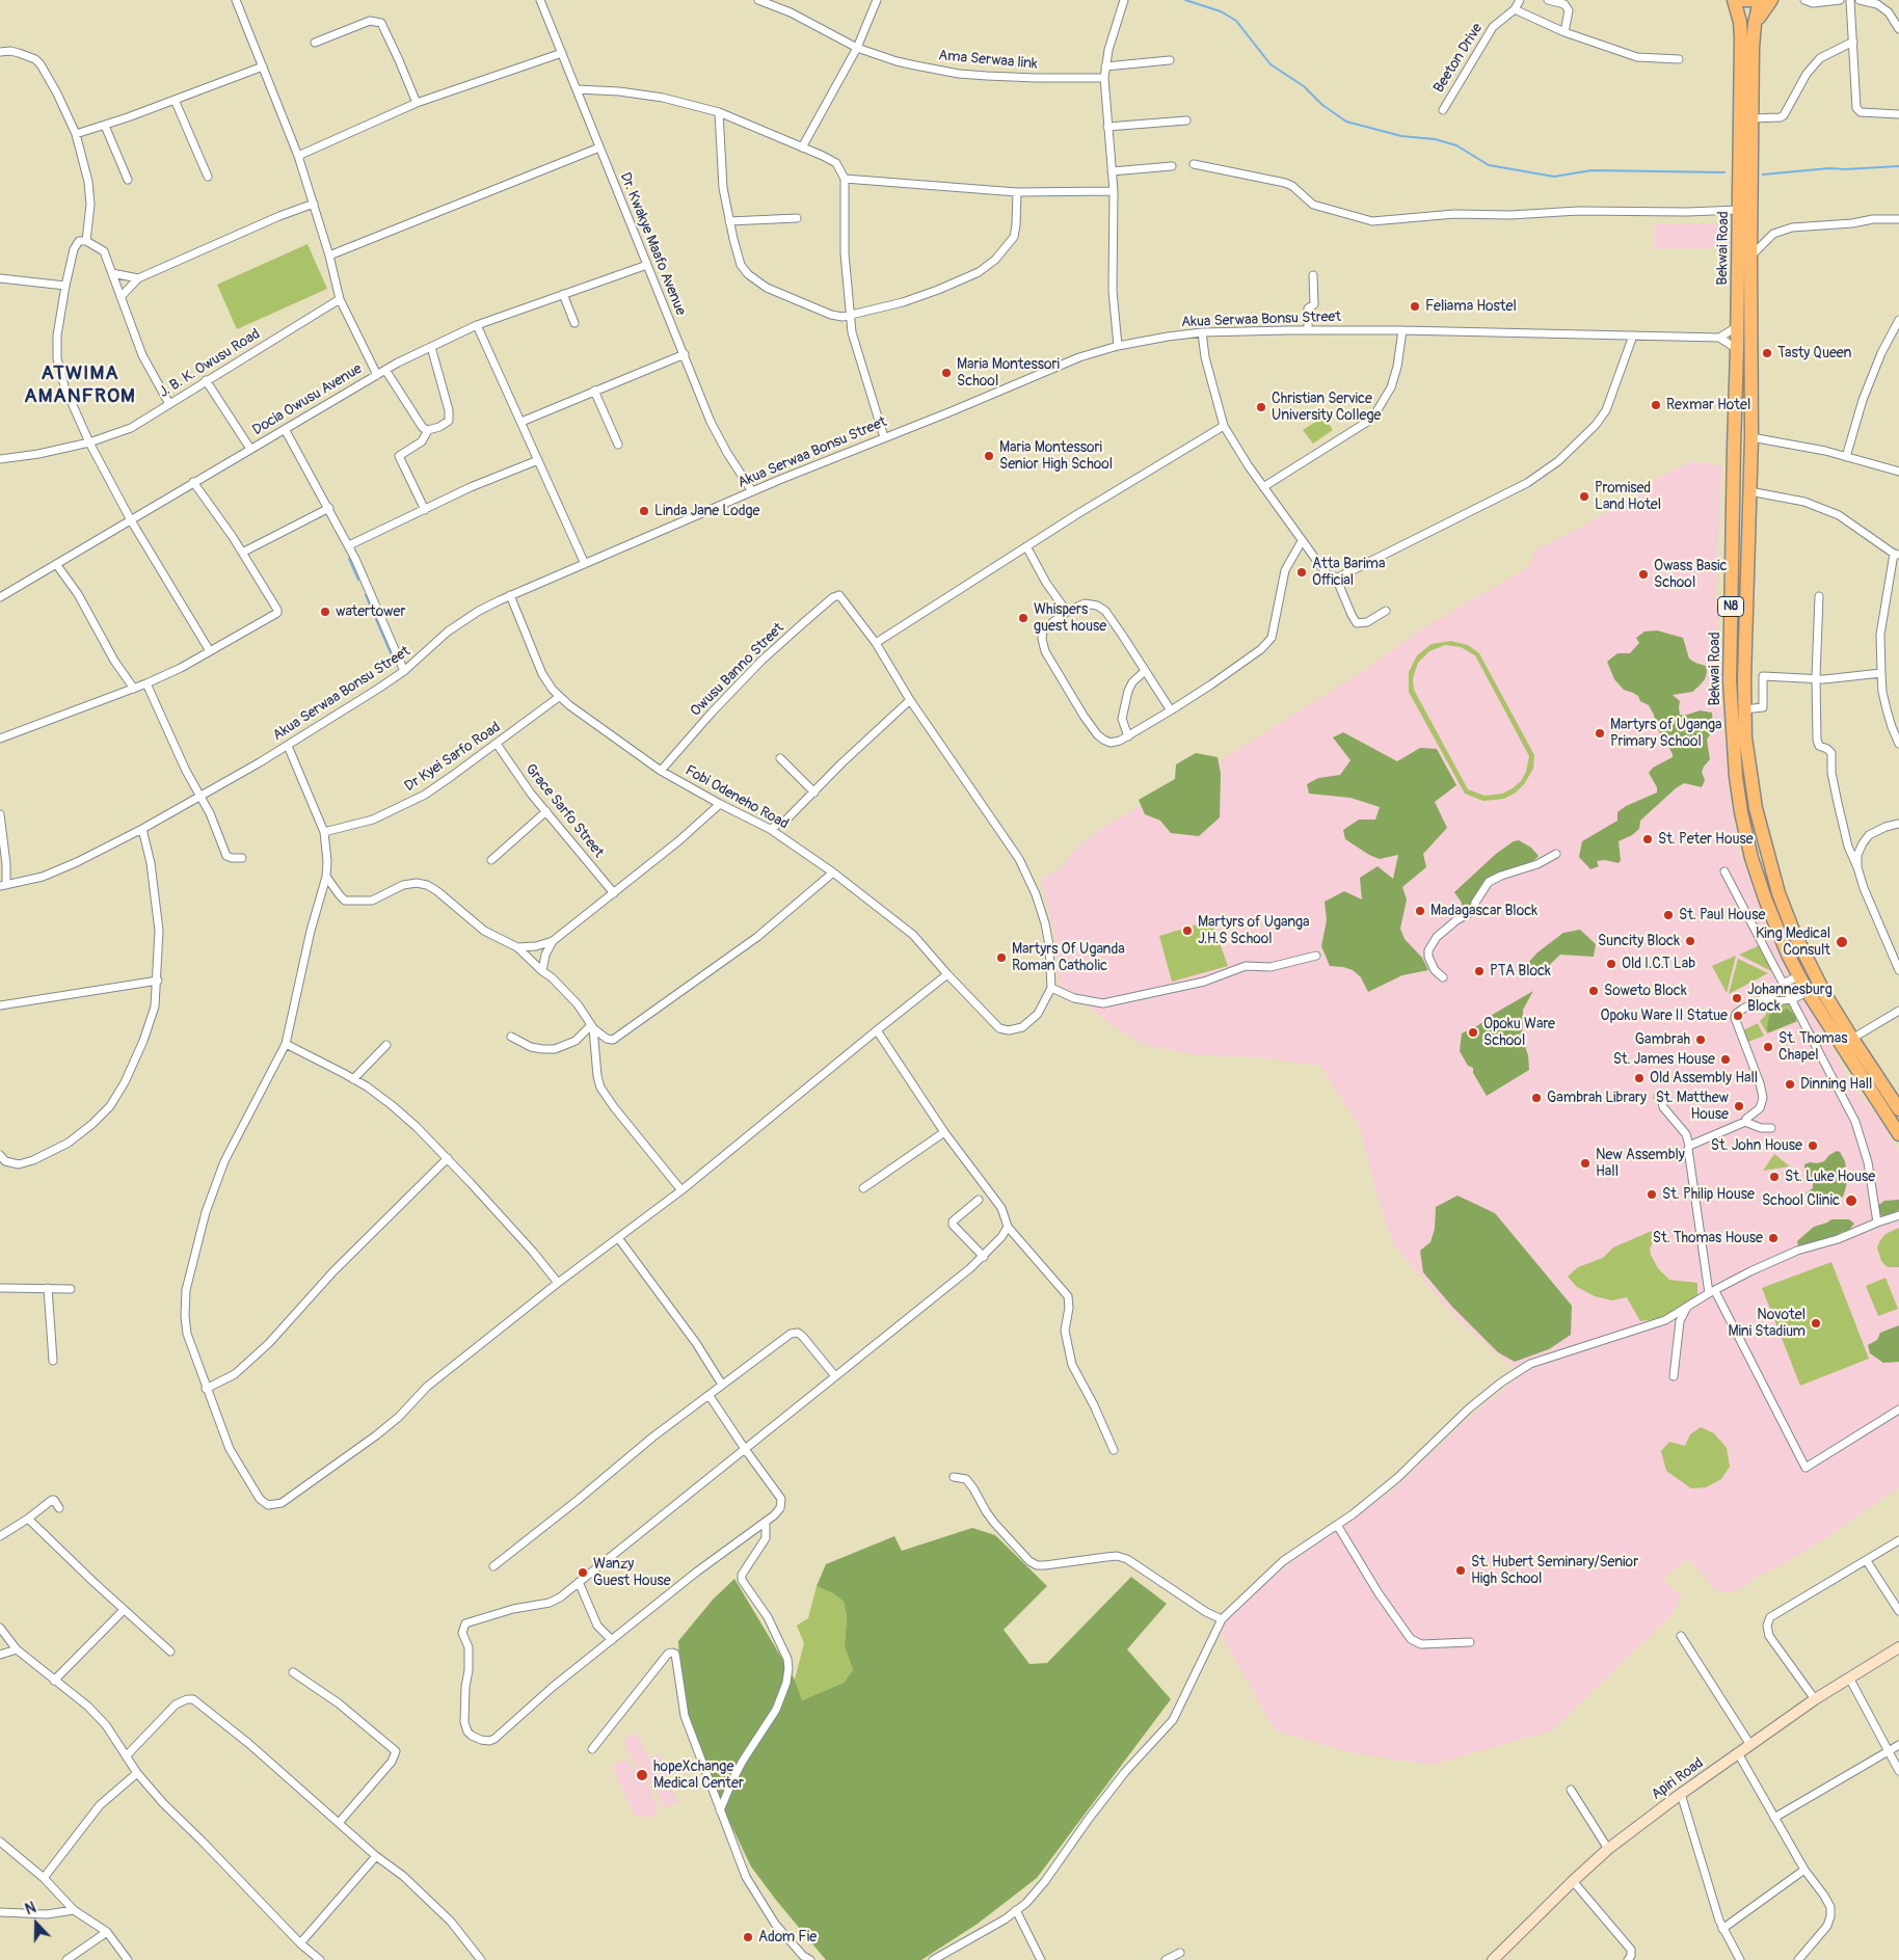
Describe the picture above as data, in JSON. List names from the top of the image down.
{
  "streets": {
    "highway": ["Bekwai Road", "N8"],
    "street": [
      "Beeton Drive",
      "Ama Serwaa link",
      "Dr. Kwakye Maafo Avenue",
      "Akua Serwaa Bonsu Street",
      "J. B. K. Owusu Road",
      "Docia Owusu Avenue",
      "Owusu Banno Street",
      "Dr Kyei Sarfo Road",
      "Fobi Odeneho Road",
      "Grace Sarfo Street",
      "Apiri Road"
    ]
  },
  "crossings": [
    ["Dr. Kwakye Maafo Avenue", "Akua Serwaa Bonsu Street"],
    ["Dr. Kwakye Maafo Avenue", "Docia Owusu Avenue"],
    ["Bekwai Road", "N8"],
    ["Akua Serwaa Bonsu Street", "Fobi Odeneho Road"],
    ["Owusu Banno Street", "Fobi Odeneho Road"],
    ["Dr Kyei Sarfo Road", "Fobi Odeneho Road"],
    ["Dr Kyei Sarfo Road", "Grace Sarfo Street"]
  ],
  "districts": ["ATWIMA AMANFROM"],
  "places": [
    "Feliama Hostel",
    "Tasty Queen",
    "Maria Montessori School",
    "Rexmar Hotel",
    "Christian Service University College",
    "Maria Montessori Senior High School",
    "Promised Land Hotel",
    "Linda Jane Lodge",
    "Atta Barima Official",
    "Owass Basic School",
    "watertower",
    "Whispers guest house",
    "Martyrs of Uganga Primary School",
    "St. Peter House",
    "Madagascar Block",
    "St. Paul House",
    "Martyrs of Uganga J.H.S School",
    "Suncity Block",
    "King Medical Consult",
    "Martyrs Of Uganda Roman Catholic",
    "Old I.C.T Lab",
    "PTA Block",
    "Soweto Block",
    "Johannesburg Block",
    "Opoku Ware II Statue",
    "Opoku Ware School",
    "Gambrah",
    "St. Thomas Chapel",
    "St. James House",
    "Old Assembly Hall",
    "Dinning Hall",
    "Gambrah Library",
    "St. Matthew House",
    "St. John House",
    "New Assembly Hall",
    "St. Luke House",
    "St. Philip House",
    "School Clinic",
    "St. Thomas House",
    "Novotel Mini Stadium",
    "St. Hubert Seminary/Senior High School",
    "Wanzy Guest House",
    "hopeXchange Medical Center",
    "Adom Fie"
  ],
  "north": "top"
}
